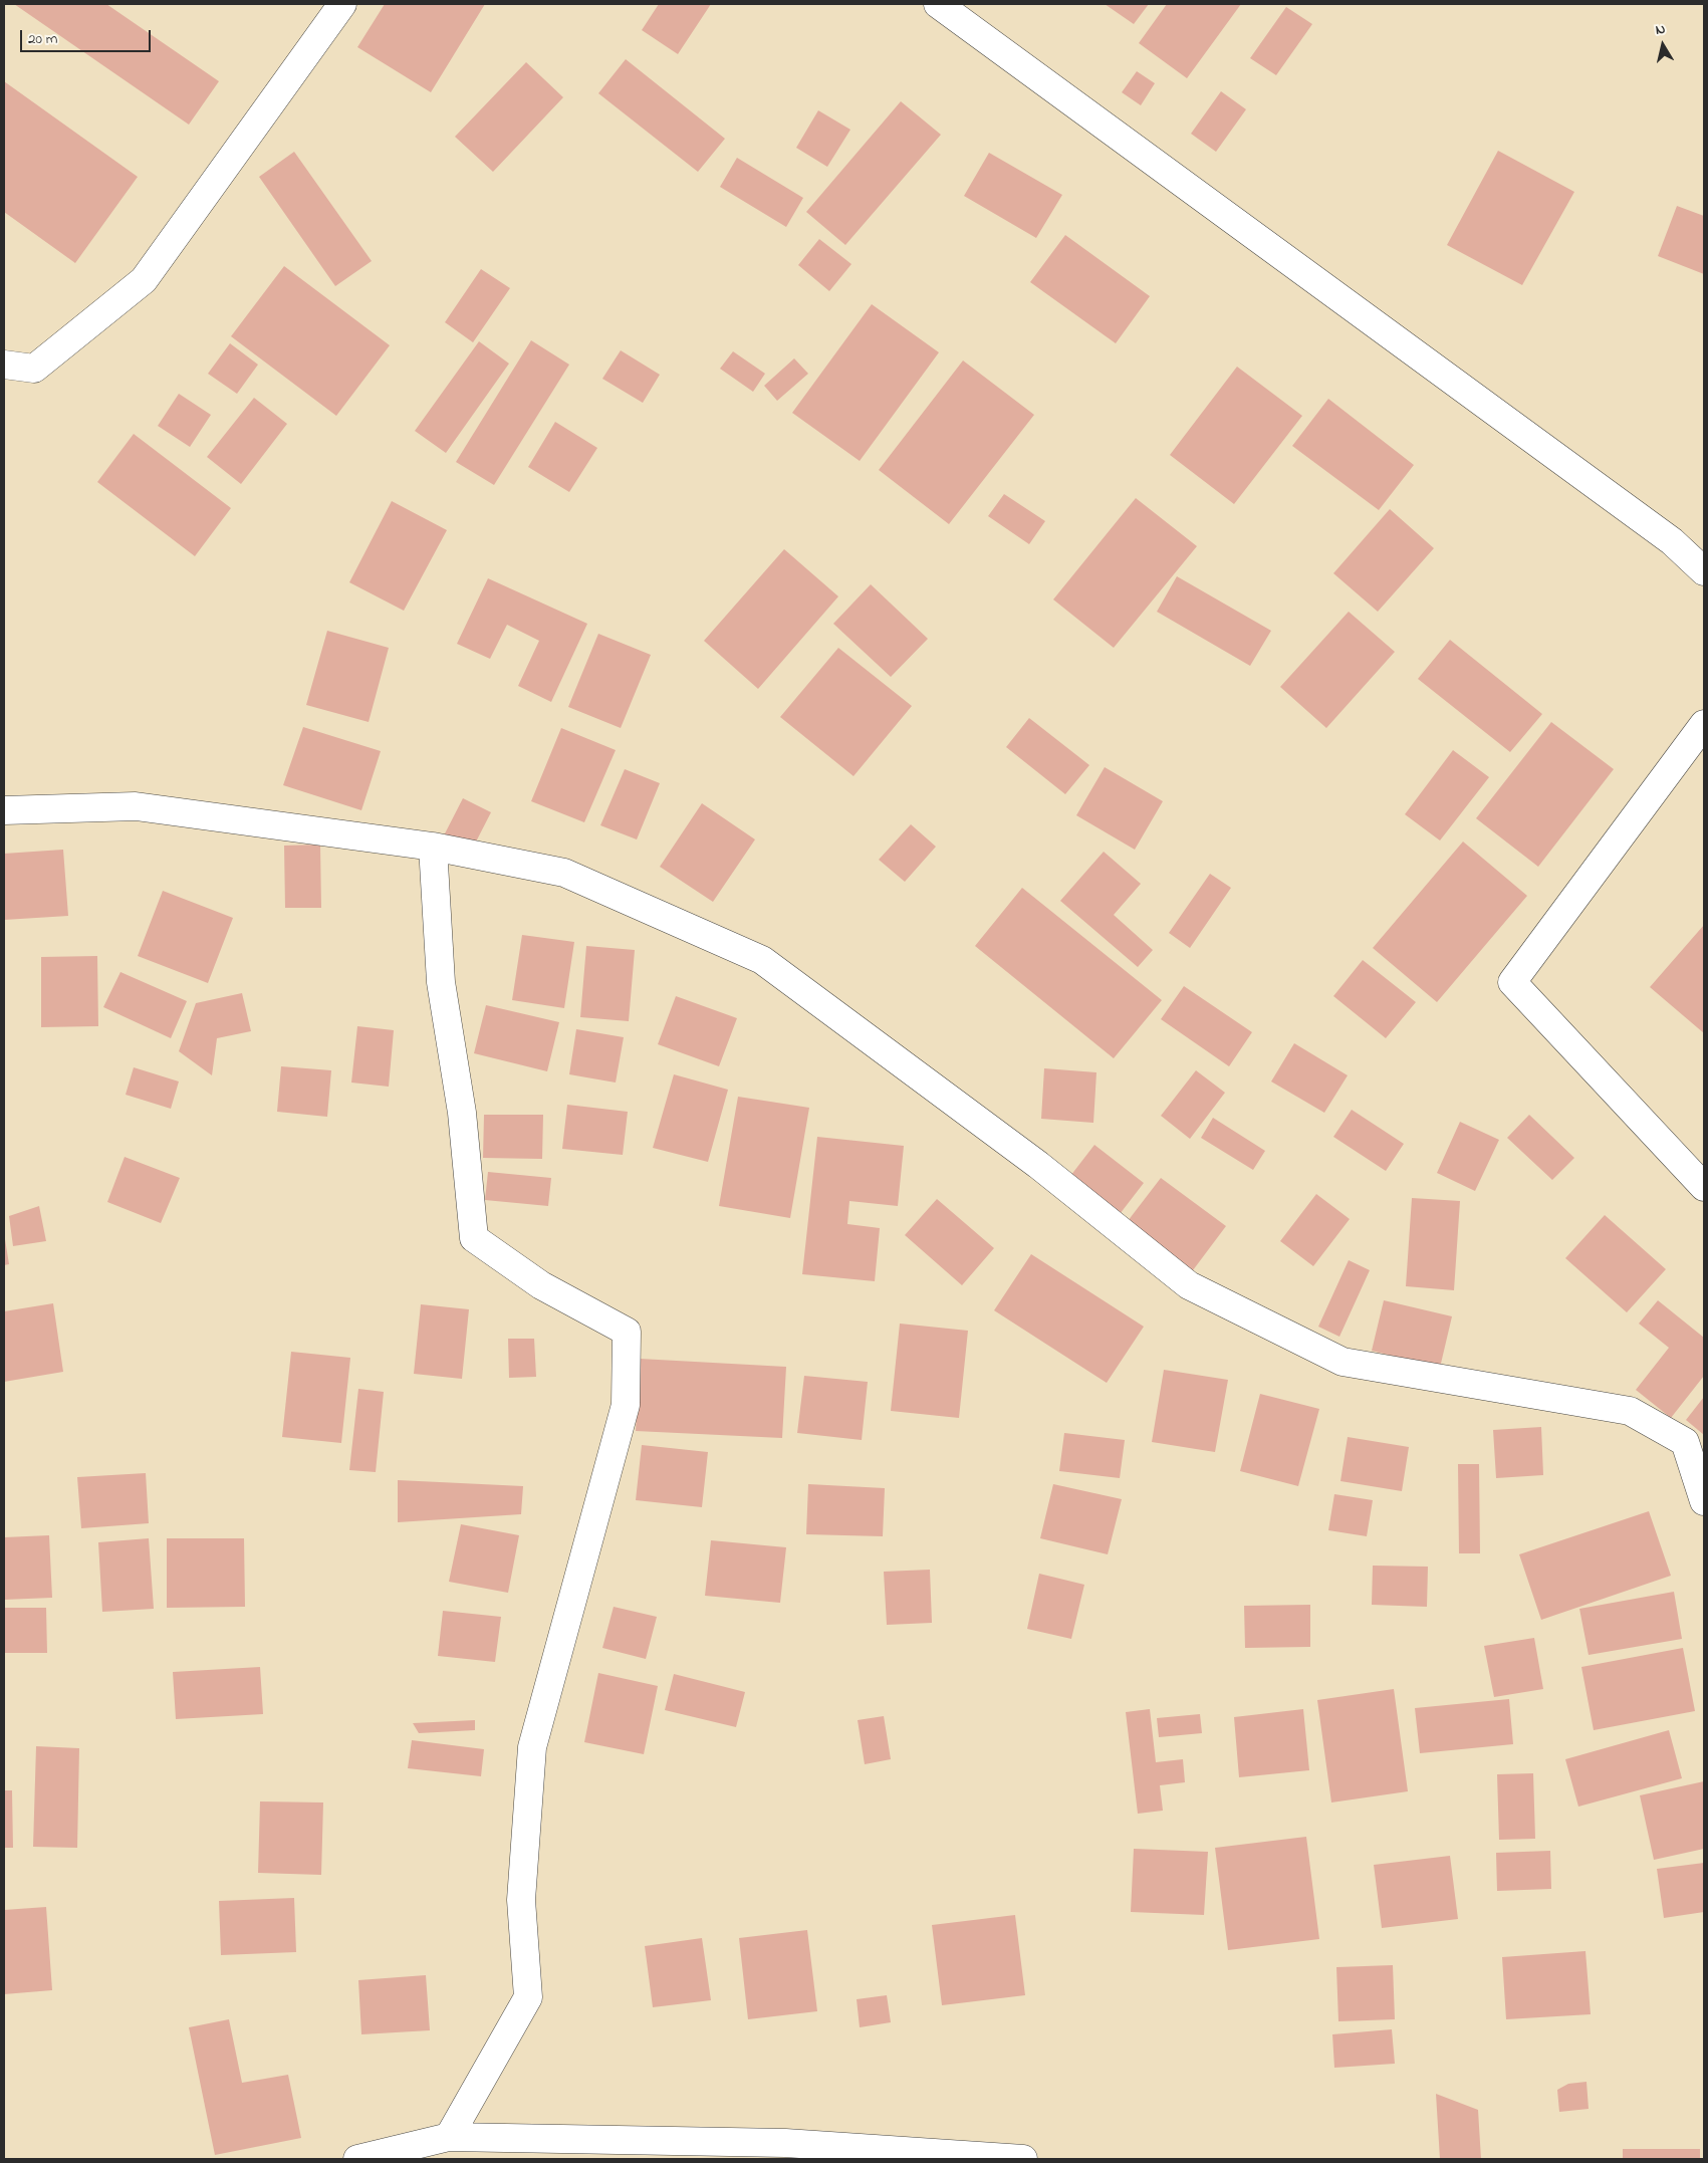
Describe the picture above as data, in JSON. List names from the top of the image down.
{
  "scale_bar": "20 m",
  "north": "top"
}
